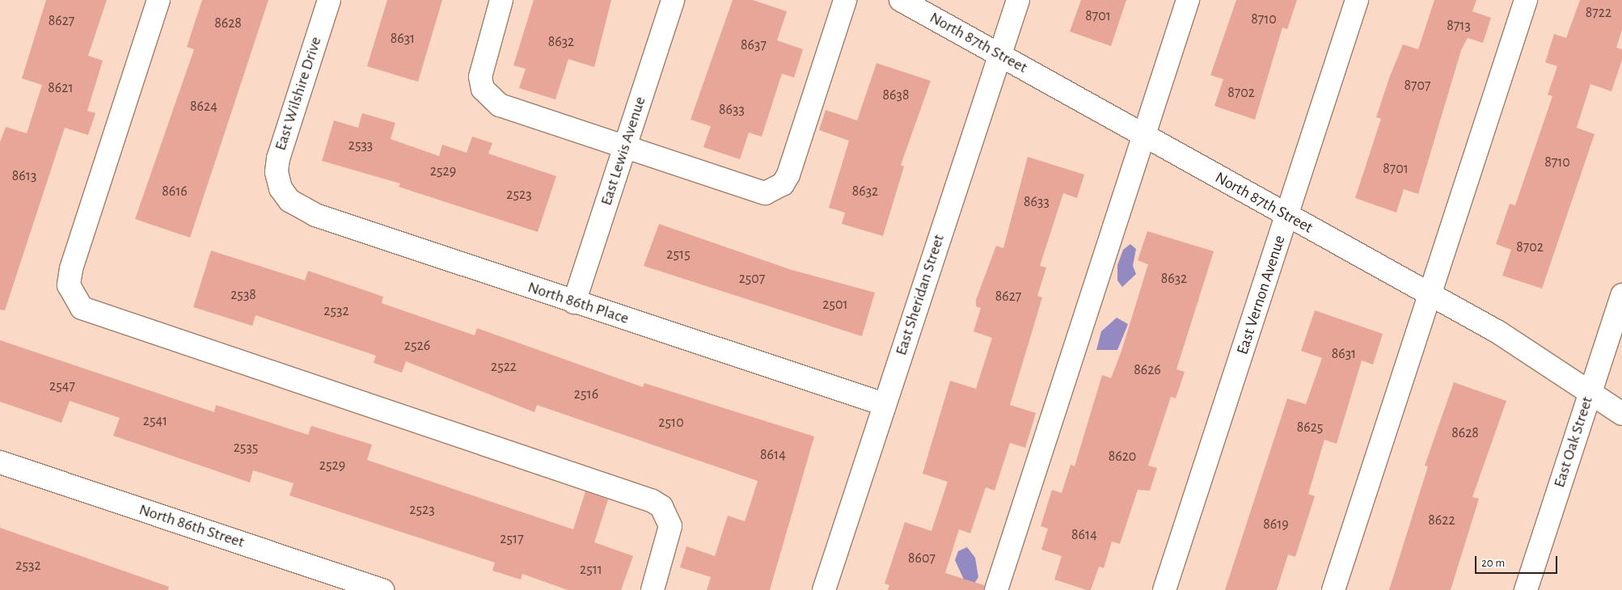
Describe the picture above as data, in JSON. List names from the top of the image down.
{
  "streets": {
    "street": [
      "North 87th Street",
      "East Wilshire Drive",
      "East Lewis Avenue",
      "East Sheridan Street",
      "East Vernon Avenue",
      "North 86th Place",
      "East Oak Street",
      "North 86th Street"
    ]
  },
  "crossings": [
    ["North 87th Street", "East Sheridan Street"],
    ["North 87th Street", "East Vernon Avenue"],
    ["North 87th Street", "East Oak Street"],
    ["East Wilshire Drive", "North 86th Place"],
    ["East Lewis Avenue", "North 86th Place"],
    ["East Sheridan Street", "North 86th Place"]
  ],
  "house_numbers": [
    "8722",
    "8701",
    "8710",
    "8627",
    "8628",
    "8713",
    "8631",
    "8632",
    "8637",
    "8707",
    "8621",
    "8702",
    "8638",
    "8624",
    "8633",
    "2533",
    "8710",
    "8701",
    "2529",
    "8613",
    "8616",
    "8632",
    "2523",
    "8633",
    "8702",
    "2515",
    "2507",
    "8632",
    "2538",
    "8627",
    "2501",
    "2532",
    "2526",
    "8631",
    "2522",
    "8626",
    "2547",
    "2516",
    "2541",
    "2510",
    "8625",
    "8628",
    "2535",
    "8614",
    "8620",
    "2529",
    "2523",
    "8622",
    "8619",
    "8614",
    "2517",
    "8607",
    "2532",
    "2511"
  ],
  "scale_bar": "20 m"
}
